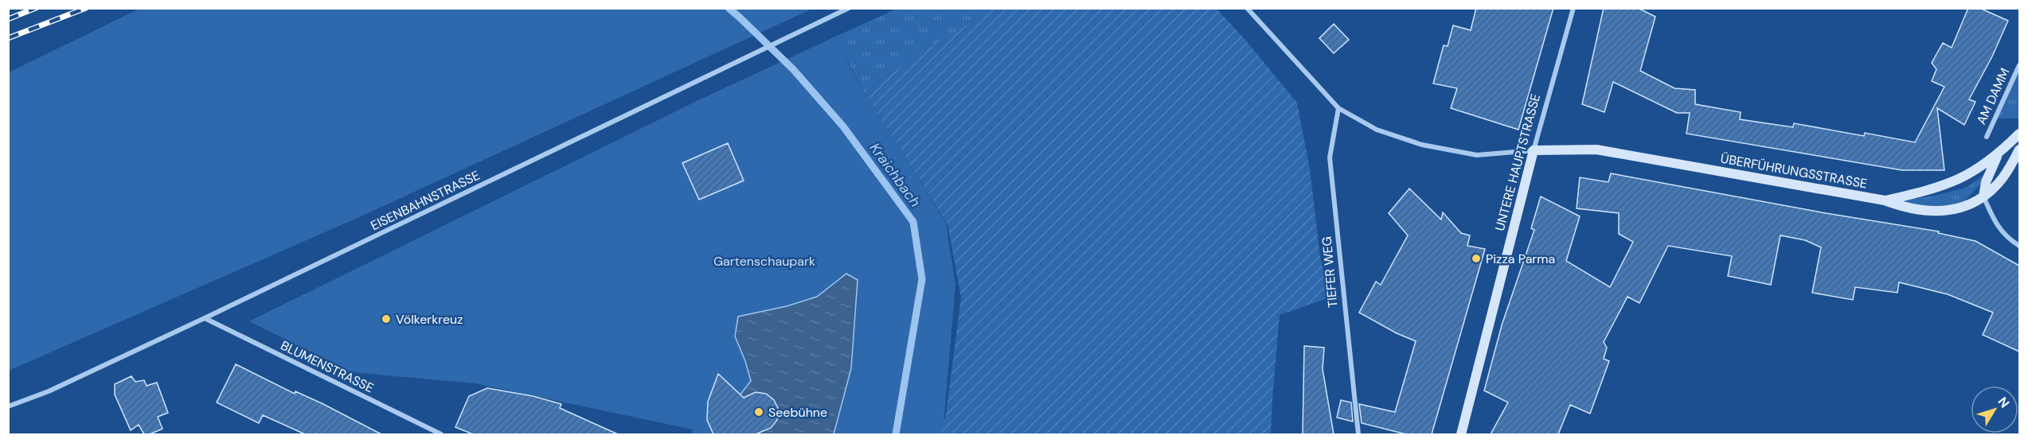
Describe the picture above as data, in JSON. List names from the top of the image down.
{
  "streets": {
    "main road": ["UNTERE HAUPTSTRASSE", "ÜBERFÜHRUNGSSTRASSE"],
    "street": [
      "AM DAMM",
      "EISENBAHNSTRASSE",
      "TIEFER WEG",
      "BLUMENSTRASSE"
    ]
  },
  "crossings": [
    ["UNTERE HAUPTSTRASSE", "ÜBERFÜHRUNGSSTRASSE"],
    ["EISENBAHNSTRASSE", "BLUMENSTRASSE"]
  ],
  "water": ["Kraichbach"],
  "parks": ["Gartenschaupark"],
  "places": ["Pizza Parma", "Völkerkreuz", "Seebühne"],
  "north": "top right"
}
